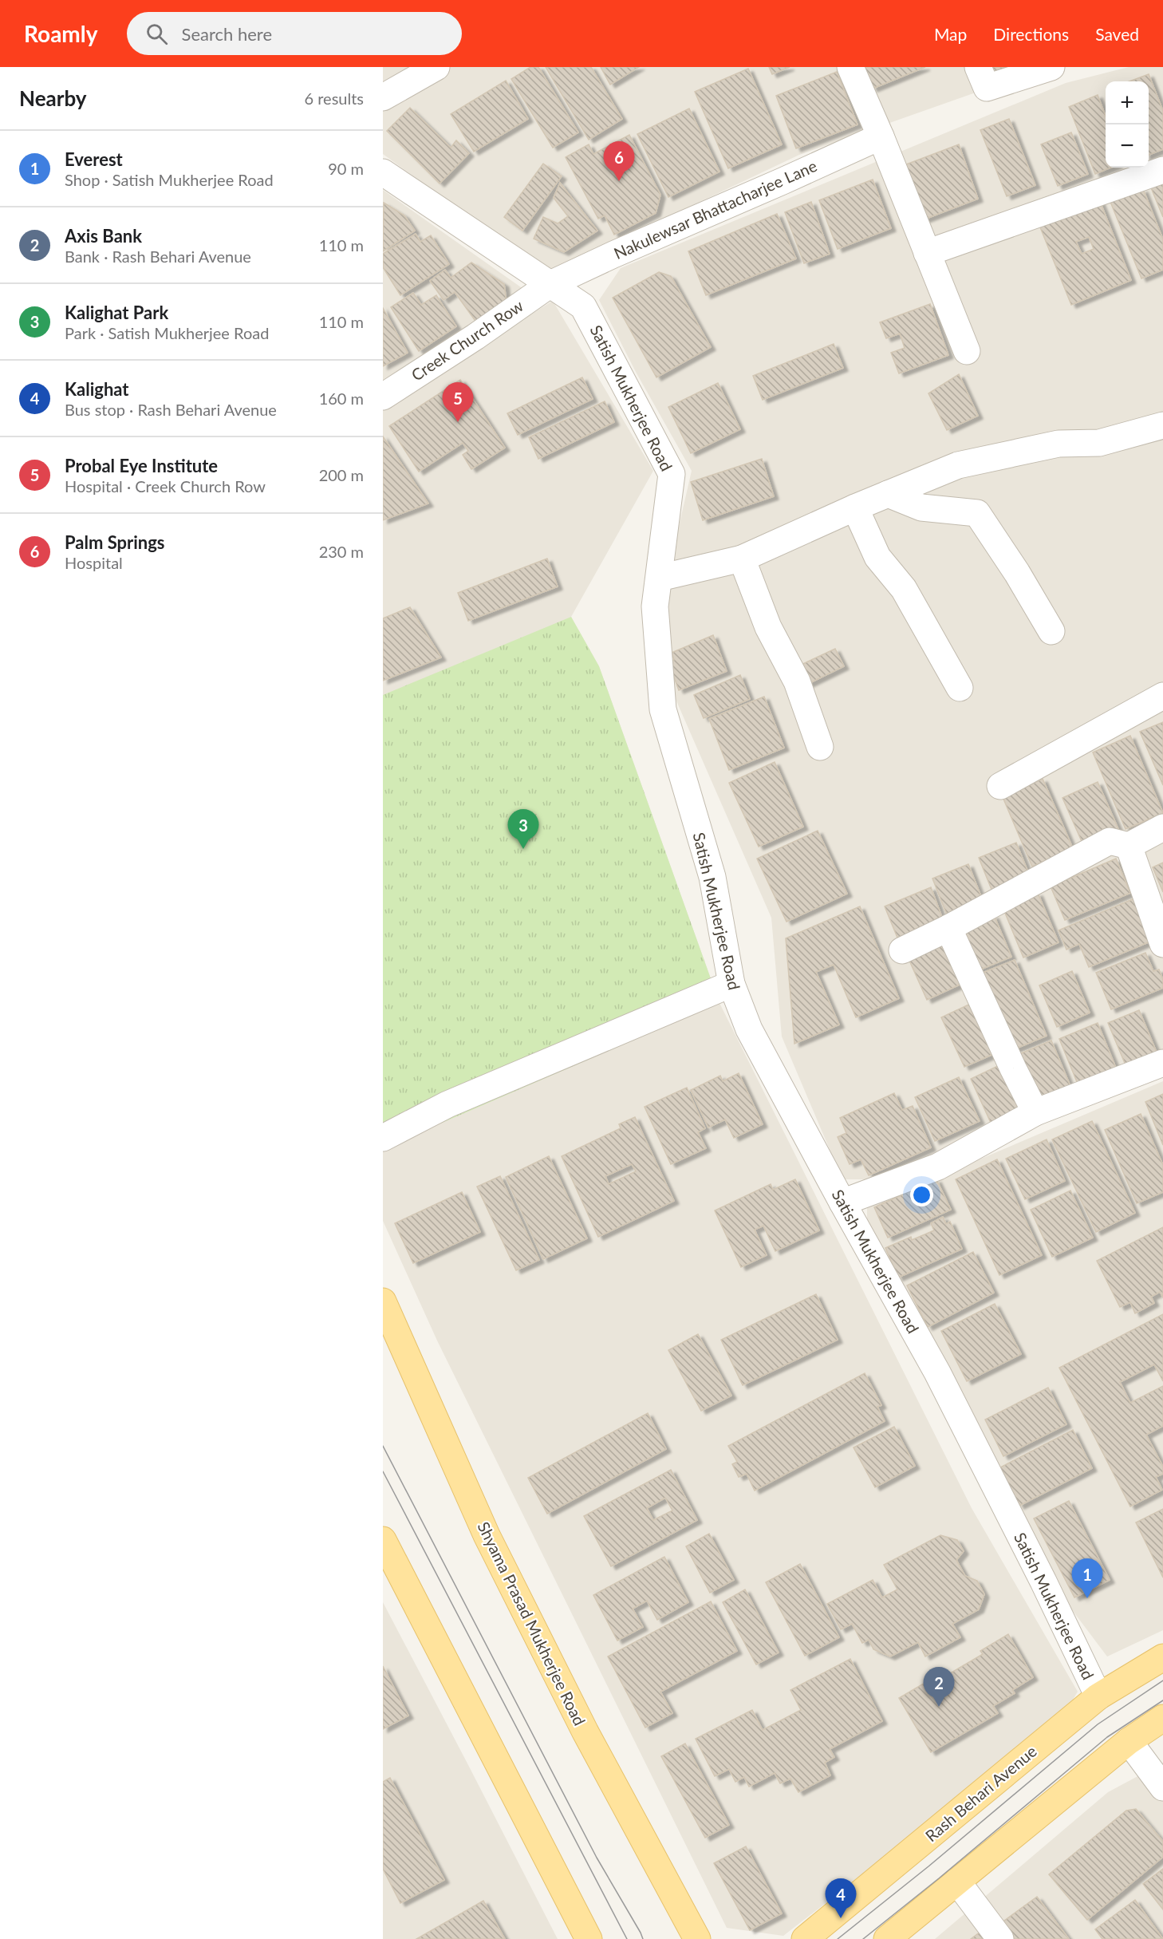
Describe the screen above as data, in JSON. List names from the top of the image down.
{
  "streets": {
    "main road": ["Shyama Prasad Mukherjee Road", "Rash Behari Avenue"],
    "street": ["Nakulewsar Bhattacharjee Lane", "Creek Church Row", "Satish Mukherjee Road"]
  },
  "crossings": [
    ["Nakulewsar Bhattacharjee Lane", "Creek Church Row"],
    ["Nakulewsar Bhattacharjee Lane", "Satish Mukherjee Road"],
    ["Creek Church Row", "Satish Mukherjee Road"],
    ["Satish Mukherjee Road", "Rash Behari Avenue"]
  ],
  "page": {
    "header": "Roamly",
    "search": "Search here",
    "nav": ["Map", "Directions", "Saved"],
    "heading": ["Nearby", "6 results"],
    "map_buttons": ["+", "−"],
    "list": [
      {
        "mark": "1",
        "name": "Everest",
        "note": "Shop · Satish Mukherjee Road",
        "value": "90 m"
      },
      {
        "mark": "2",
        "name": "Axis Bank",
        "note": "Bank · Rash Behari Avenue",
        "value": "110 m"
      },
      {
        "mark": "3",
        "name": "Kalighat Park",
        "note": "Park · Satish Mukherjee Road",
        "value": "110 m"
      },
      {
        "mark": "4",
        "name": "Kalighat",
        "note": "Bus stop · Rash Behari Avenue",
        "value": "160 m"
      },
      {
        "mark": "5",
        "name": "Probal Eye Institute",
        "note": "Hospital · Creek Church Row",
        "value": "200 m"
      },
      {
        "mark": "6",
        "name": "Palm Springs",
        "note": "Hospital",
        "value": "230 m"
      }
    ],
    "pins": [
      "6",
      "5",
      "3",
      "1",
      "2",
      "4"
    ]
  }
}
